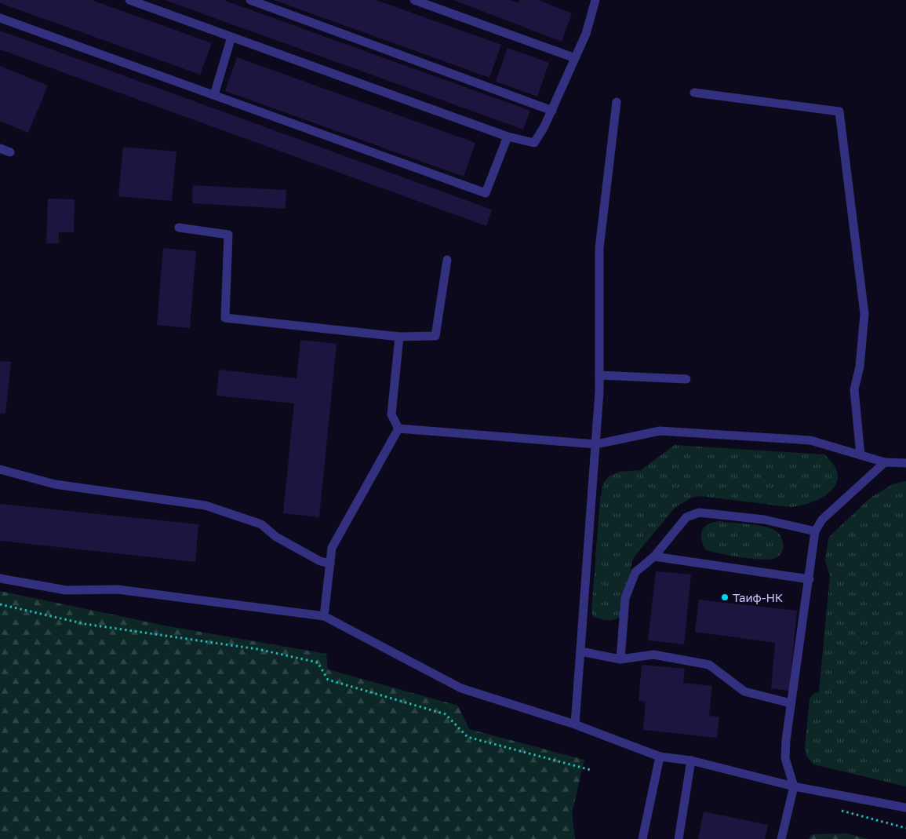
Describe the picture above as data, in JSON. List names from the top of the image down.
{
  "places": ["Таиф-НК"]
}
